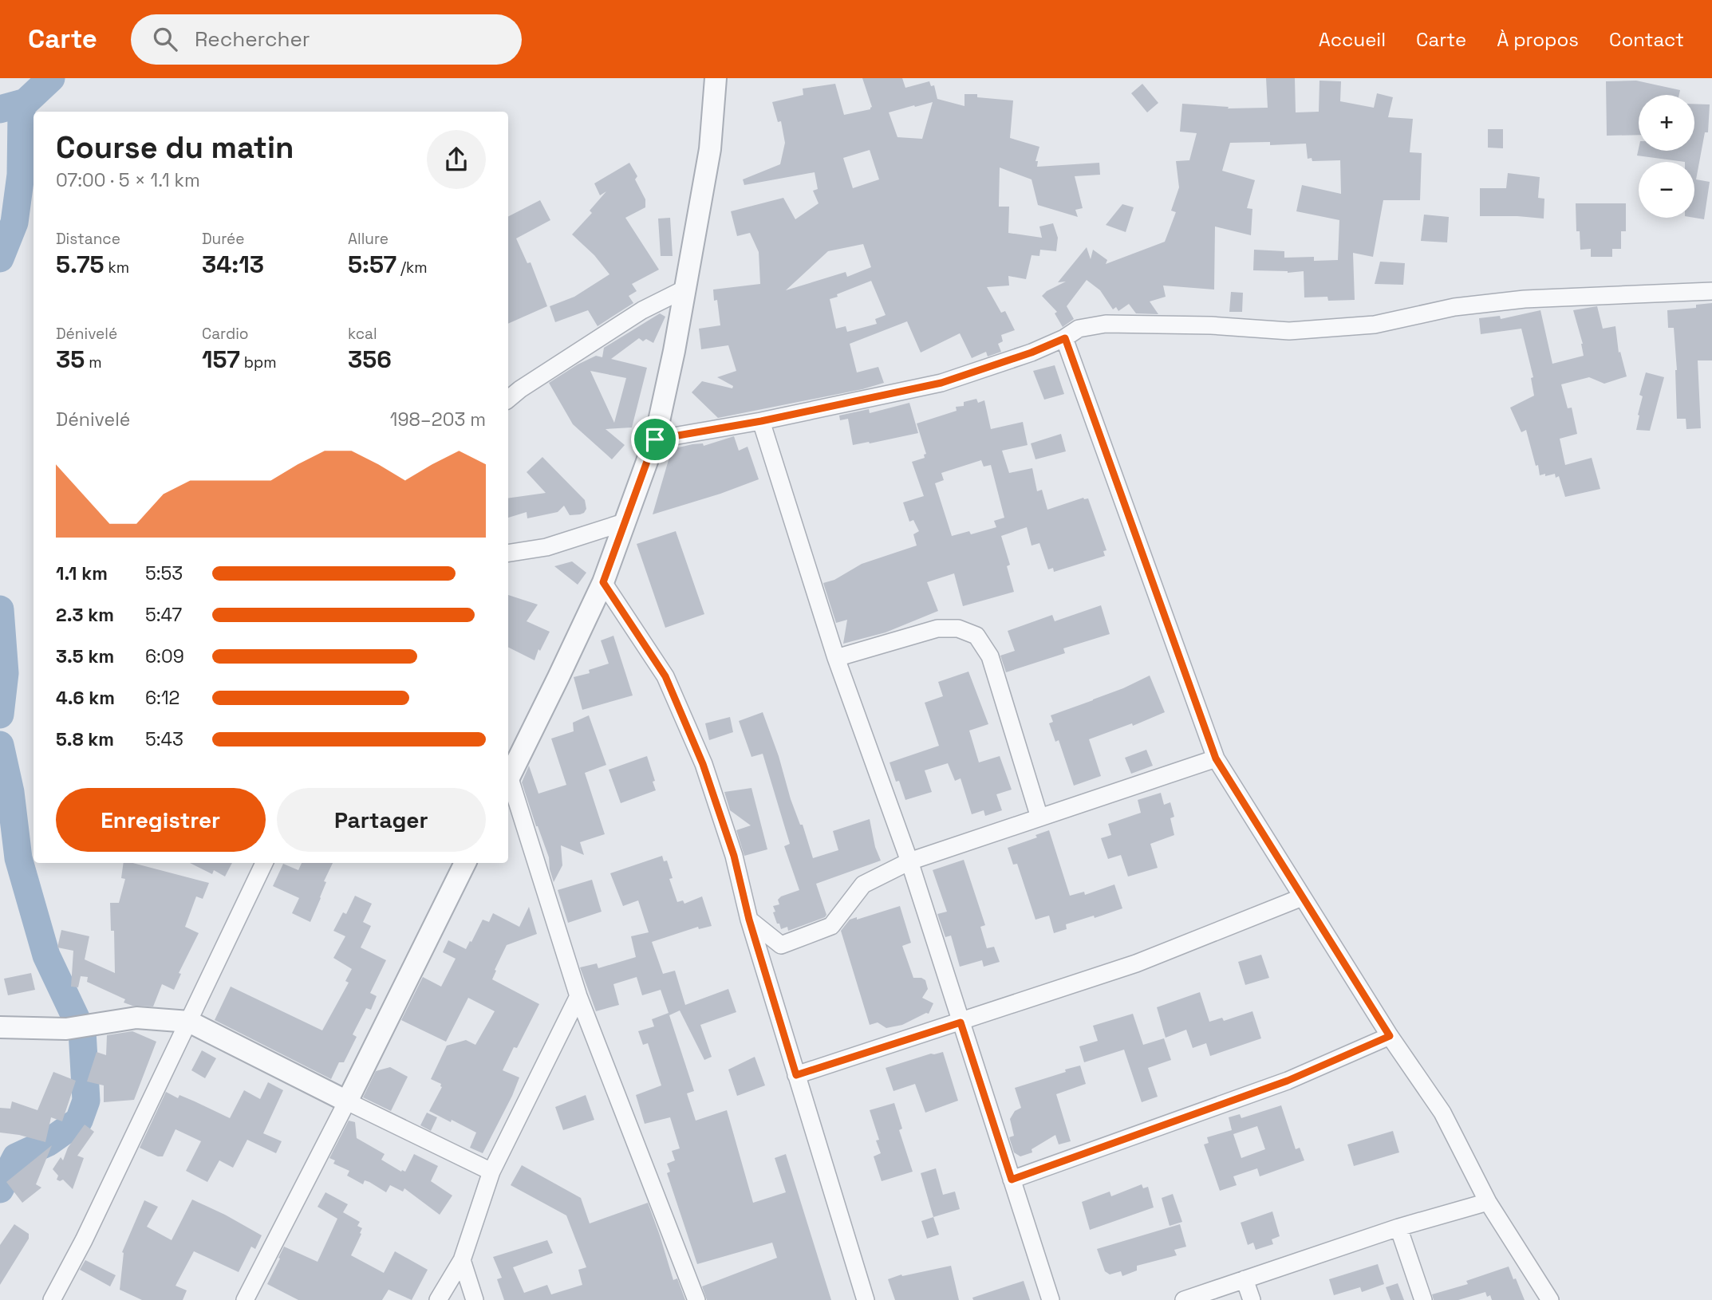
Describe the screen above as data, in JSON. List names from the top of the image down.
{
  "page": {
    "header": "Carte",
    "search": "Rechercher",
    "nav": [
      "Accueil",
      "Carte",
      "À propos",
      "Contact"
    ],
    "map_buttons": ["+", "−"],
    "heading": ["Course du matin", "07:00 · 5 × 1.1 km"],
    "stats": [
      ["Distance", "5.75 km"],
      ["Durée", "34:13"],
      ["Allure", "5:57 /km"],
      ["Dénivelé", "35 m"],
      ["Cardio", "157 bpm"],
      ["kcal", "356"]
    ],
    "chart": ["Dénivelé", "198–203 m"],
    "list": [
      {
        "name": "1.1 km",
        "note": "5:53"
      },
      {
        "name": "2.3 km",
        "note": "5:47"
      },
      {
        "name": "3.5 km",
        "note": "6:09"
      },
      {
        "name": "4.6 km",
        "note": "6:12"
      },
      {
        "name": "5.8 km",
        "note": "5:43"
      }
    ],
    "buttons": ["Enregistrer", "Partager"]
  }
}
